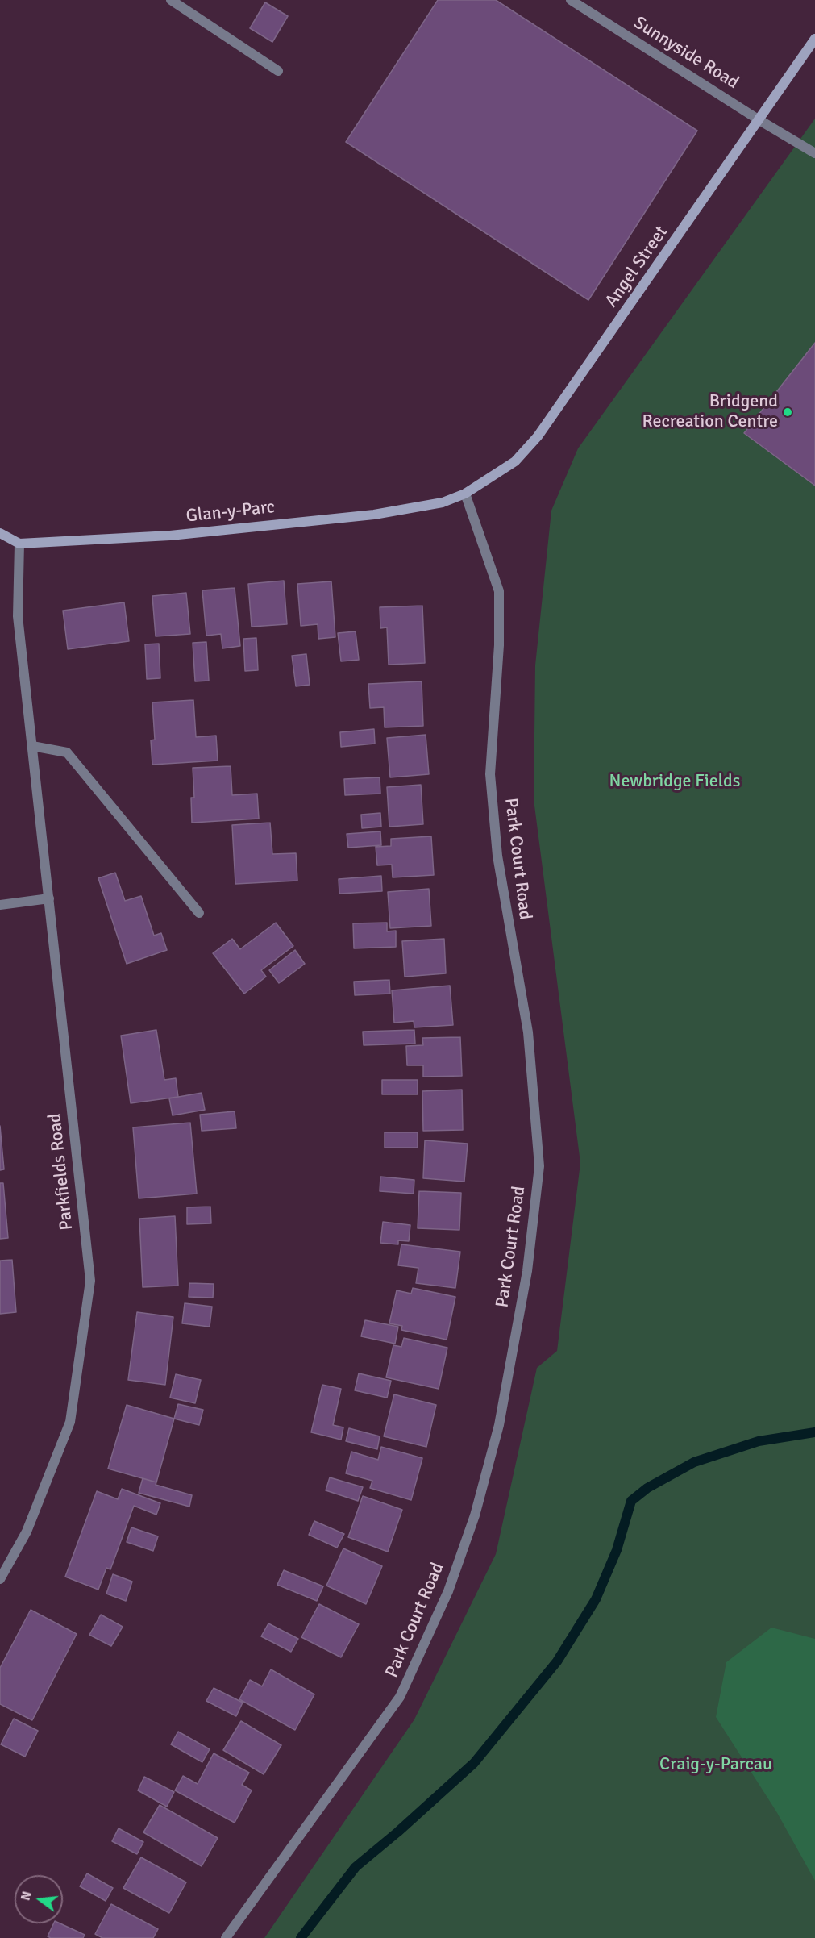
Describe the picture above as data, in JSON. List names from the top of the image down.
{
  "streets": {
    "street": [
      "Sunnyside Road",
      "Angel Street",
      "Glan-y-Parc",
      "Park Court Road",
      "Parkfields Road"
    ]
  },
  "crossings": [
    ["Sunnyside Road", "Angel Street"],
    ["Angel Street", "Glan-y-Parc"],
    ["Angel Street", "Park Court Road"],
    ["Glan-y-Parc", "Park Court Road"],
    ["Glan-y-Parc", "Parkfields Road"]
  ],
  "parks": ["Newbridge Fields", "Craig-y-Parcau"],
  "places": ["Bridgend Recreation Centre"],
  "north": "left"
}
